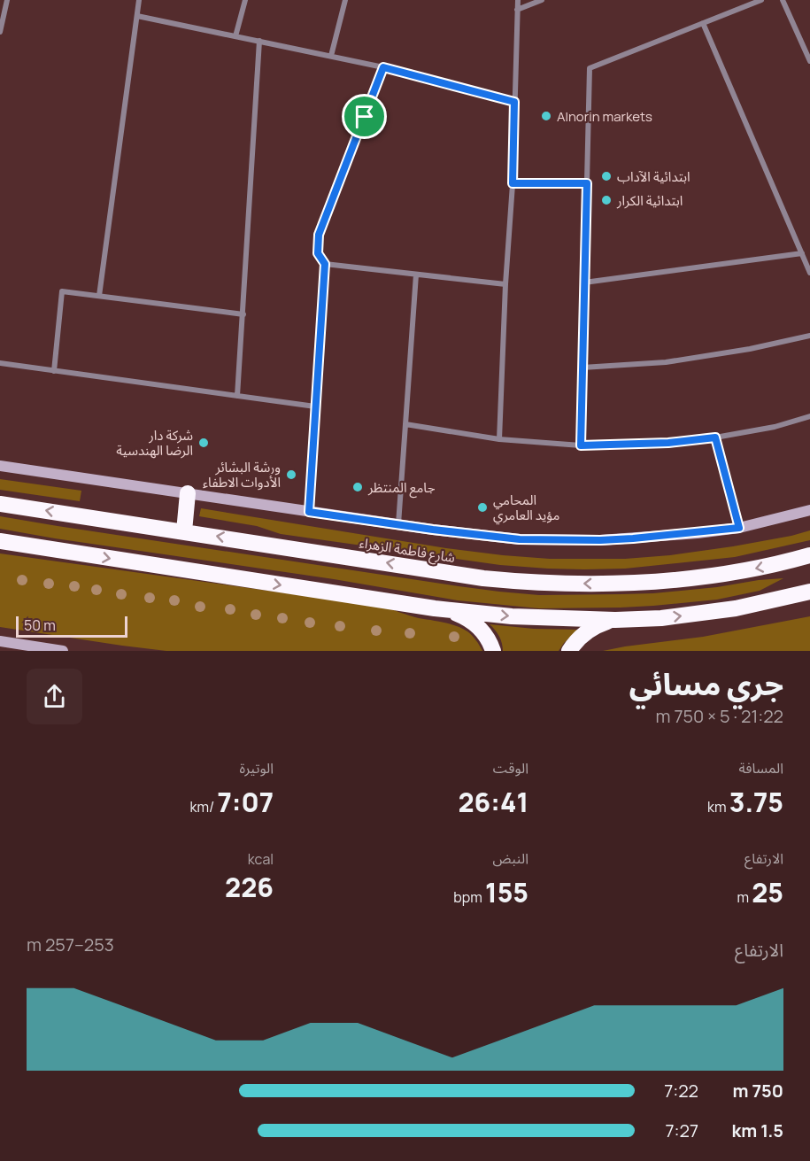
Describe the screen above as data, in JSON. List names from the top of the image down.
{
  "streets": {
    "highway": ["شارع فاطمة الزهراء"]
  },
  "places": [
    "Alnorin markets",
    "ابتدائية الآداب",
    "ابتدائية الكرار",
    "شركة دار الرضا الهندسية",
    "ورشة البشائر الأدوات الاطفاء",
    "جامع المنتظر",
    "المحامي مؤيد العامري"
  ],
  "scale_bar": "50 m",
  "page": {
    "scale": "50 m",
    "heading": ["جري مسائي", "21:22 · 5 × 750 m"],
    "stats": [
      ["المسافة", "3.75 km"],
      ["الوقت", "26:41"],
      ["الوتيرة", "7:07 /km"],
      ["الارتفاع", "25 m"],
      ["النبض", "155 bpm"],
      ["kcal", "226"]
    ],
    "chart": ["الارتفاع", "253–257 m"],
    "list": [
      {
        "name": "750 m",
        "note": "7:22"
      },
      {
        "name": "1.5 km",
        "note": "7:27"
      }
    ]
  }
}
